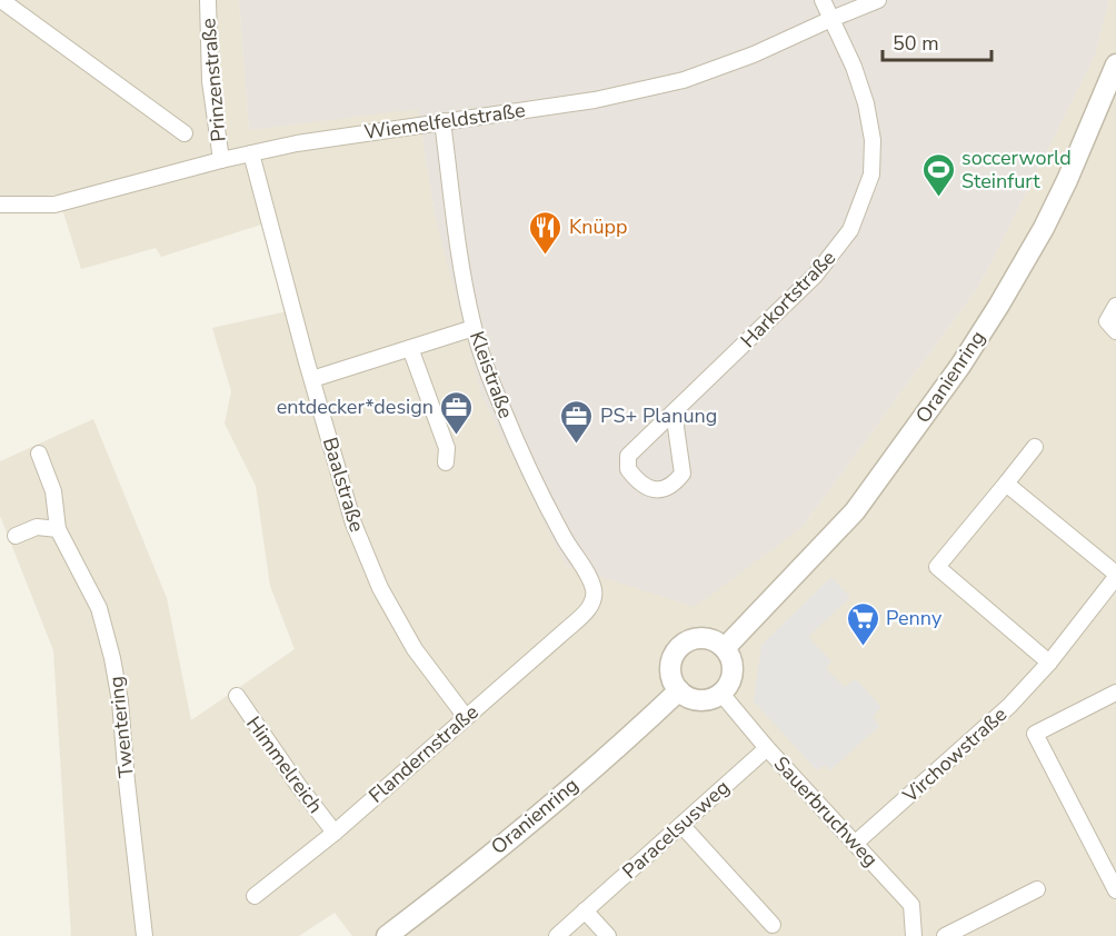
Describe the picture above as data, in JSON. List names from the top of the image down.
{
  "streets": {
    "street": [
      "Prinzenstraße",
      "Wiemelfeldstraße",
      "Harkortstraße",
      "Kleistraße",
      "Oranienring",
      "Baalstraße",
      "Twentering",
      "Flandernstraße",
      "Virchowstraße",
      "Himmelreich",
      "Sauerbruchweg",
      "Paracelsusweg"
    ]
  },
  "crossings": [
    ["Prinzenstraße", "Wiemelfeldstraße"],
    ["Wiemelfeldstraße", "Harkortstraße"],
    ["Wiemelfeldstraße", "Kleistraße"],
    ["Wiemelfeldstraße", "Baalstraße"],
    ["Kleistraße", "Flandernstraße"],
    ["Oranienring", "Sauerbruchweg"],
    ["Baalstraße", "Flandernstraße"],
    ["Flandernstraße", "Himmelreich"],
    ["Virchowstraße", "Sauerbruchweg"],
    ["Sauerbruchweg", "Paracelsusweg"]
  ],
  "places": {
    "sports": ["soccerworld Steinfurt"],
    "restaurant": ["Knüpp"],
    "office": ["entdecker*design", "PS+ Planung"],
    "supermarket": ["Penny"]
  },
  "scale_bar": "50 m"
}
